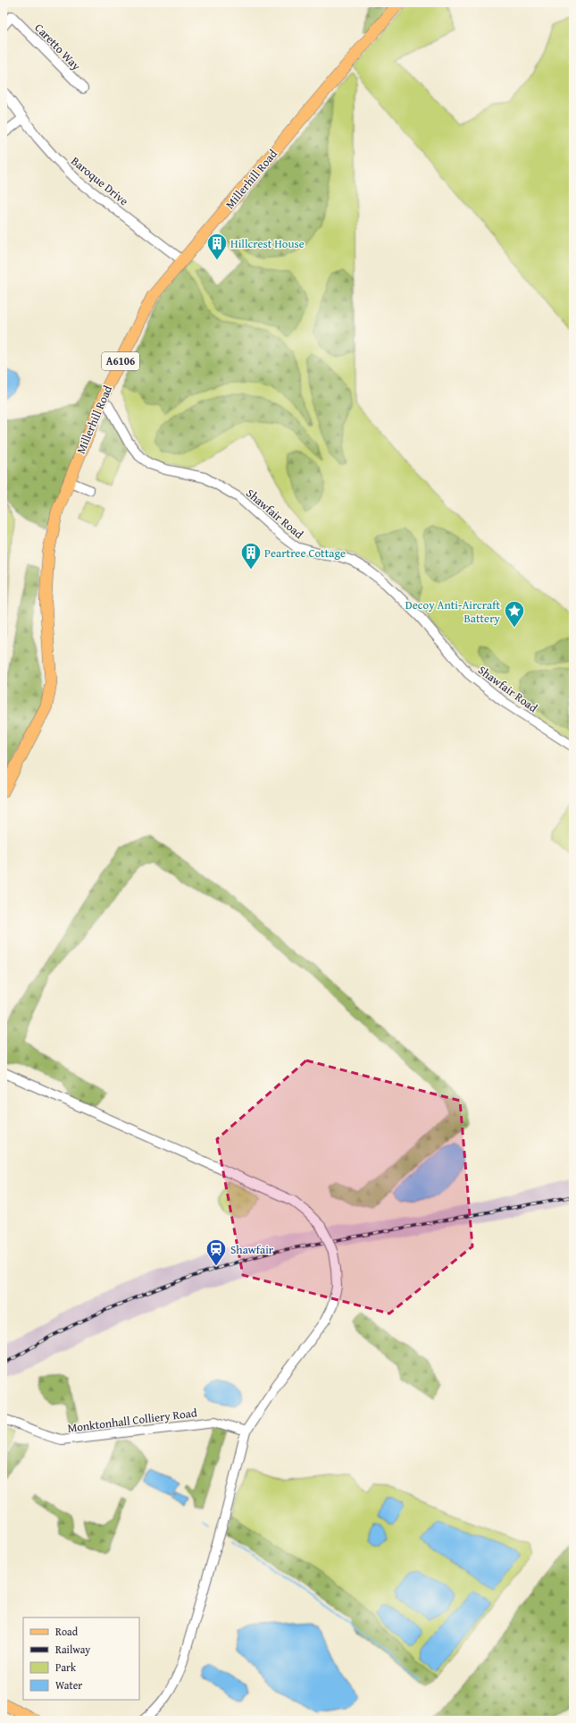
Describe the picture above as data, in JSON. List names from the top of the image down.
{
  "streets": {
    "main road": ["Millerhill Road", "A6106"],
    "street": [
      "Caretto Way",
      "Baroque Drive",
      "Shawfair Road",
      "Monktonhall Colliery Road"
    ]
  },
  "crossings": [
    ["Millerhill Road", "Baroque Drive"],
    ["Millerhill Road", "Shawfair Road"]
  ],
  "places": {
    "building": ["Hillcrest House", "Peartree Cottage"],
    "place": ["Decoy Anti-Aircraft Battery"],
    "station": ["Shawfair"]
  },
  "legend": [
    "Road",
    "Railway",
    "Park",
    "Water"
  ]
}
